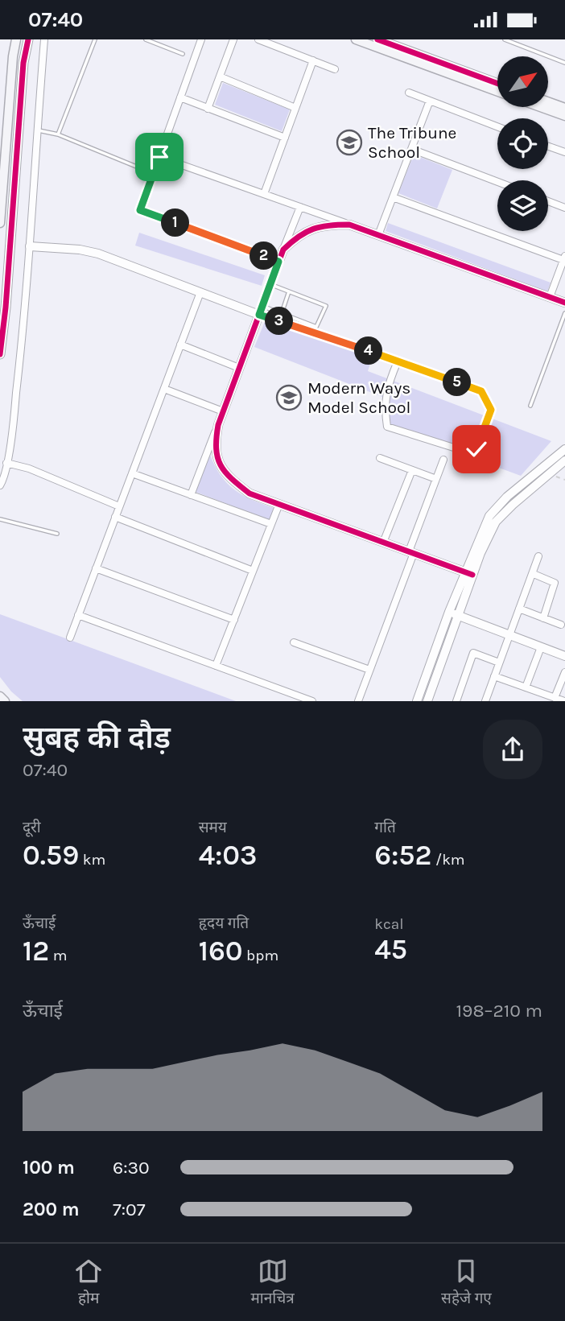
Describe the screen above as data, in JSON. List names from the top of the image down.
{
  "places": {
    "school or university": ["The Tribune School", "Modern Ways Model School"]
  },
  "north": "top right",
  "page": {
    "status": "07:40",
    "pins": [
      "1",
      "2",
      "3",
      "4",
      "5"
    ],
    "heading": ["सुबह की दौड़", "07:40"],
    "stats": [
      ["दूरी", "0.59 km"],
      ["समय", "4:03"],
      ["गति", "6:52 /km"],
      ["ऊँचाई", "12 m"],
      ["हृदय गति", "160 bpm"],
      ["kcal", "45"]
    ],
    "chart": ["ऊँचाई", "198–210 m"],
    "list": [
      {
        "name": "100 m",
        "note": "6:30"
      },
      {
        "name": "200 m",
        "note": "7:07"
      }
    ],
    "tabs": ["होम", "मानचित्र", "सहेजे गए"]
  }
}
